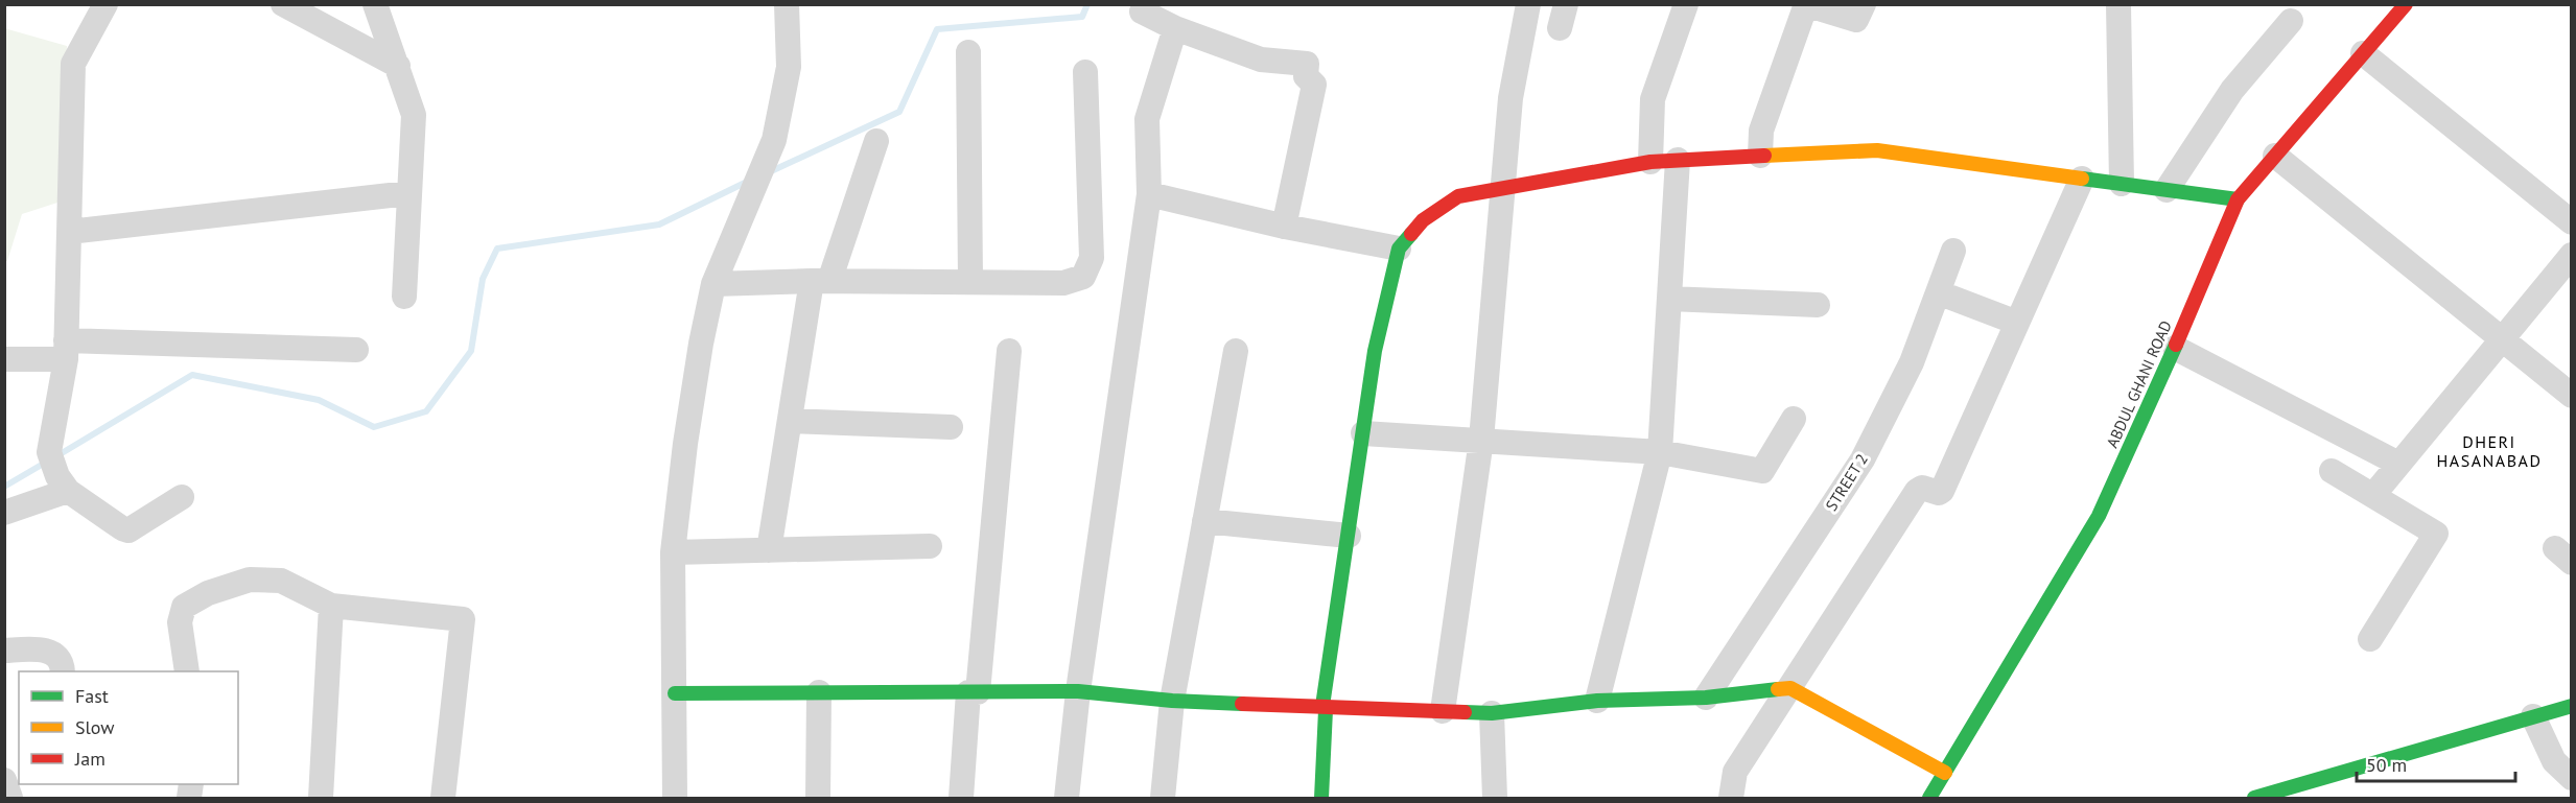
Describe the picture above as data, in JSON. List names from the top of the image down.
{
  "streets": {
    "street": ["ABDUL GHANI ROAD", "STREET 2"]
  },
  "districts": ["DHERI HASANABAD"],
  "legend": ["Fast", "Slow", "Jam"],
  "scale_bar": "50 m"
}
